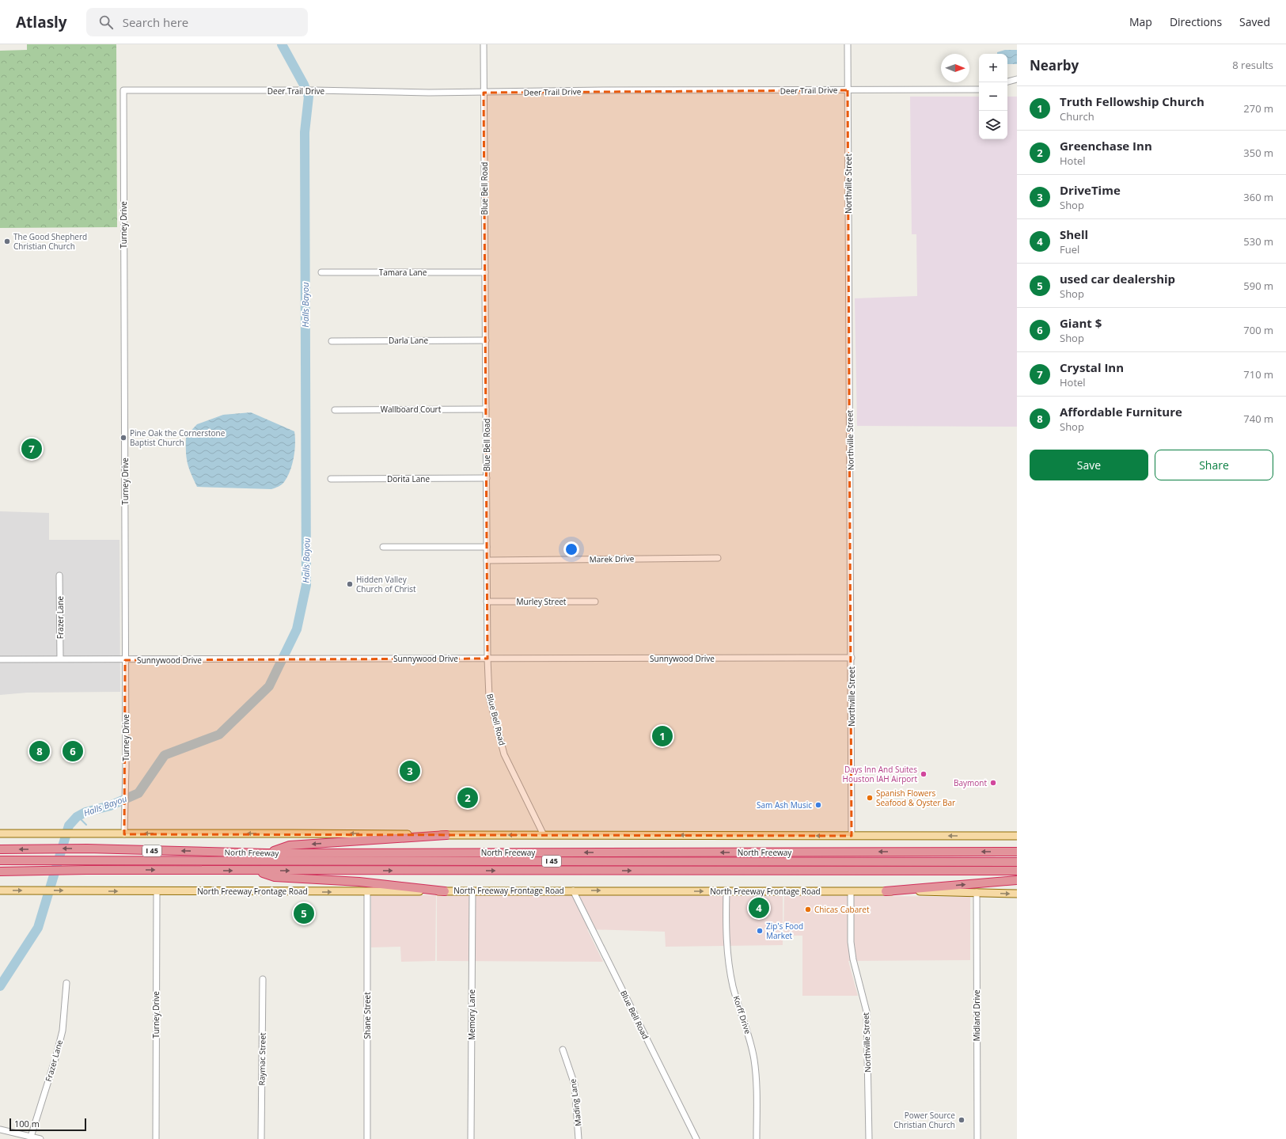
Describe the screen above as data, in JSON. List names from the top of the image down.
{
  "streets": {
    "highway": ["I 45", "North Freeway"],
    "main road": ["North Freeway Frontage Road"],
    "street": [
      "Deer Trail Drive",
      "Northville Street",
      "Blue Bell Road",
      "Turney Drive",
      "Tamara Lane",
      "Darla Lane",
      "Wallboard Court",
      "Dorita Lane",
      "Marek Drive",
      "Murley Street",
      "Frazer Lane",
      "Sunnywood Drive",
      "Memory Lane",
      "Korff Drive",
      "Shane Street",
      "Midland Drive",
      "Raymac Street",
      "Mading Lane"
    ]
  },
  "crossings": [
    ["Deer Trail Drive", "Northville Street"],
    ["Deer Trail Drive", "Blue Bell Road"],
    ["Deer Trail Drive", "Turney Drive"],
    ["Northville Street", "Sunnywood Drive"],
    ["Northville Street", "North Freeway Frontage Road"],
    ["Blue Bell Road", "Tamara Lane"],
    ["Blue Bell Road", "Darla Lane"],
    ["Blue Bell Road", "Wallboard Court"],
    ["Blue Bell Road", "Dorita Lane"],
    ["Blue Bell Road", "Marek Drive"],
    ["Blue Bell Road", "Murley Street"],
    ["Blue Bell Road", "Sunnywood Drive"],
    ["Blue Bell Road", "North Freeway Frontage Road"],
    ["Turney Drive", "Sunnywood Drive"],
    ["Turney Drive", "North Freeway Frontage Road"],
    ["Frazer Lane", "Sunnywood Drive"],
    ["North Freeway Frontage Road", "Memory Lane"],
    ["North Freeway Frontage Road", "Korff Drive"],
    ["North Freeway Frontage Road", "Shane Street"],
    ["North Freeway Frontage Road", "Midland Drive"]
  ],
  "water": ["Halls Bayou"],
  "places": [
    "The Good Shepherd Christian Church",
    "Pine Oak the Cornerstone Baptist Church",
    "Hidden Valley Church of Christ",
    "Days Inn And Suites Houston IAH Airport",
    "Baymont",
    "Spanish Flowers Seafood & Oyster Bar",
    "Sam Ash Music",
    "Chicas Cabaret",
    "Zip's Food Market",
    "Power Source Christian Church"
  ],
  "scale_bar": "100 m",
  "north": "right",
  "page": {
    "header": "Atlasly",
    "search": "Search here",
    "nav": ["Map", "Directions", "Saved"],
    "heading": ["Nearby", "8 results"],
    "map_buttons": ["+", "−"],
    "list": [
      {
        "mark": "1",
        "name": "Truth Fellowship Church",
        "note": "Church",
        "value": "270 m"
      },
      {
        "mark": "2",
        "name": "Greenchase Inn",
        "note": "Hotel",
        "value": "350 m"
      },
      {
        "mark": "3",
        "name": "DriveTime",
        "note": "Shop",
        "value": "360 m"
      },
      {
        "mark": "4",
        "name": "Shell",
        "note": "Fuel",
        "value": "530 m"
      },
      {
        "mark": "5",
        "name": "used car dealership",
        "note": "Shop",
        "value": "590 m"
      },
      {
        "mark": "6",
        "name": "Giant $",
        "note": "Shop",
        "value": "700 m"
      },
      {
        "mark": "7",
        "name": "Crystal Inn",
        "note": "Hotel",
        "value": "710 m"
      },
      {
        "mark": "8",
        "name": "Affordable Furniture",
        "note": "Shop",
        "value": "740 m"
      }
    ],
    "pins": [
      "7",
      "1",
      "6",
      "8",
      "3",
      "2",
      "4",
      "5"
    ],
    "buttons": ["Save", "Share"],
    "scale": "100 m"
  }
}
